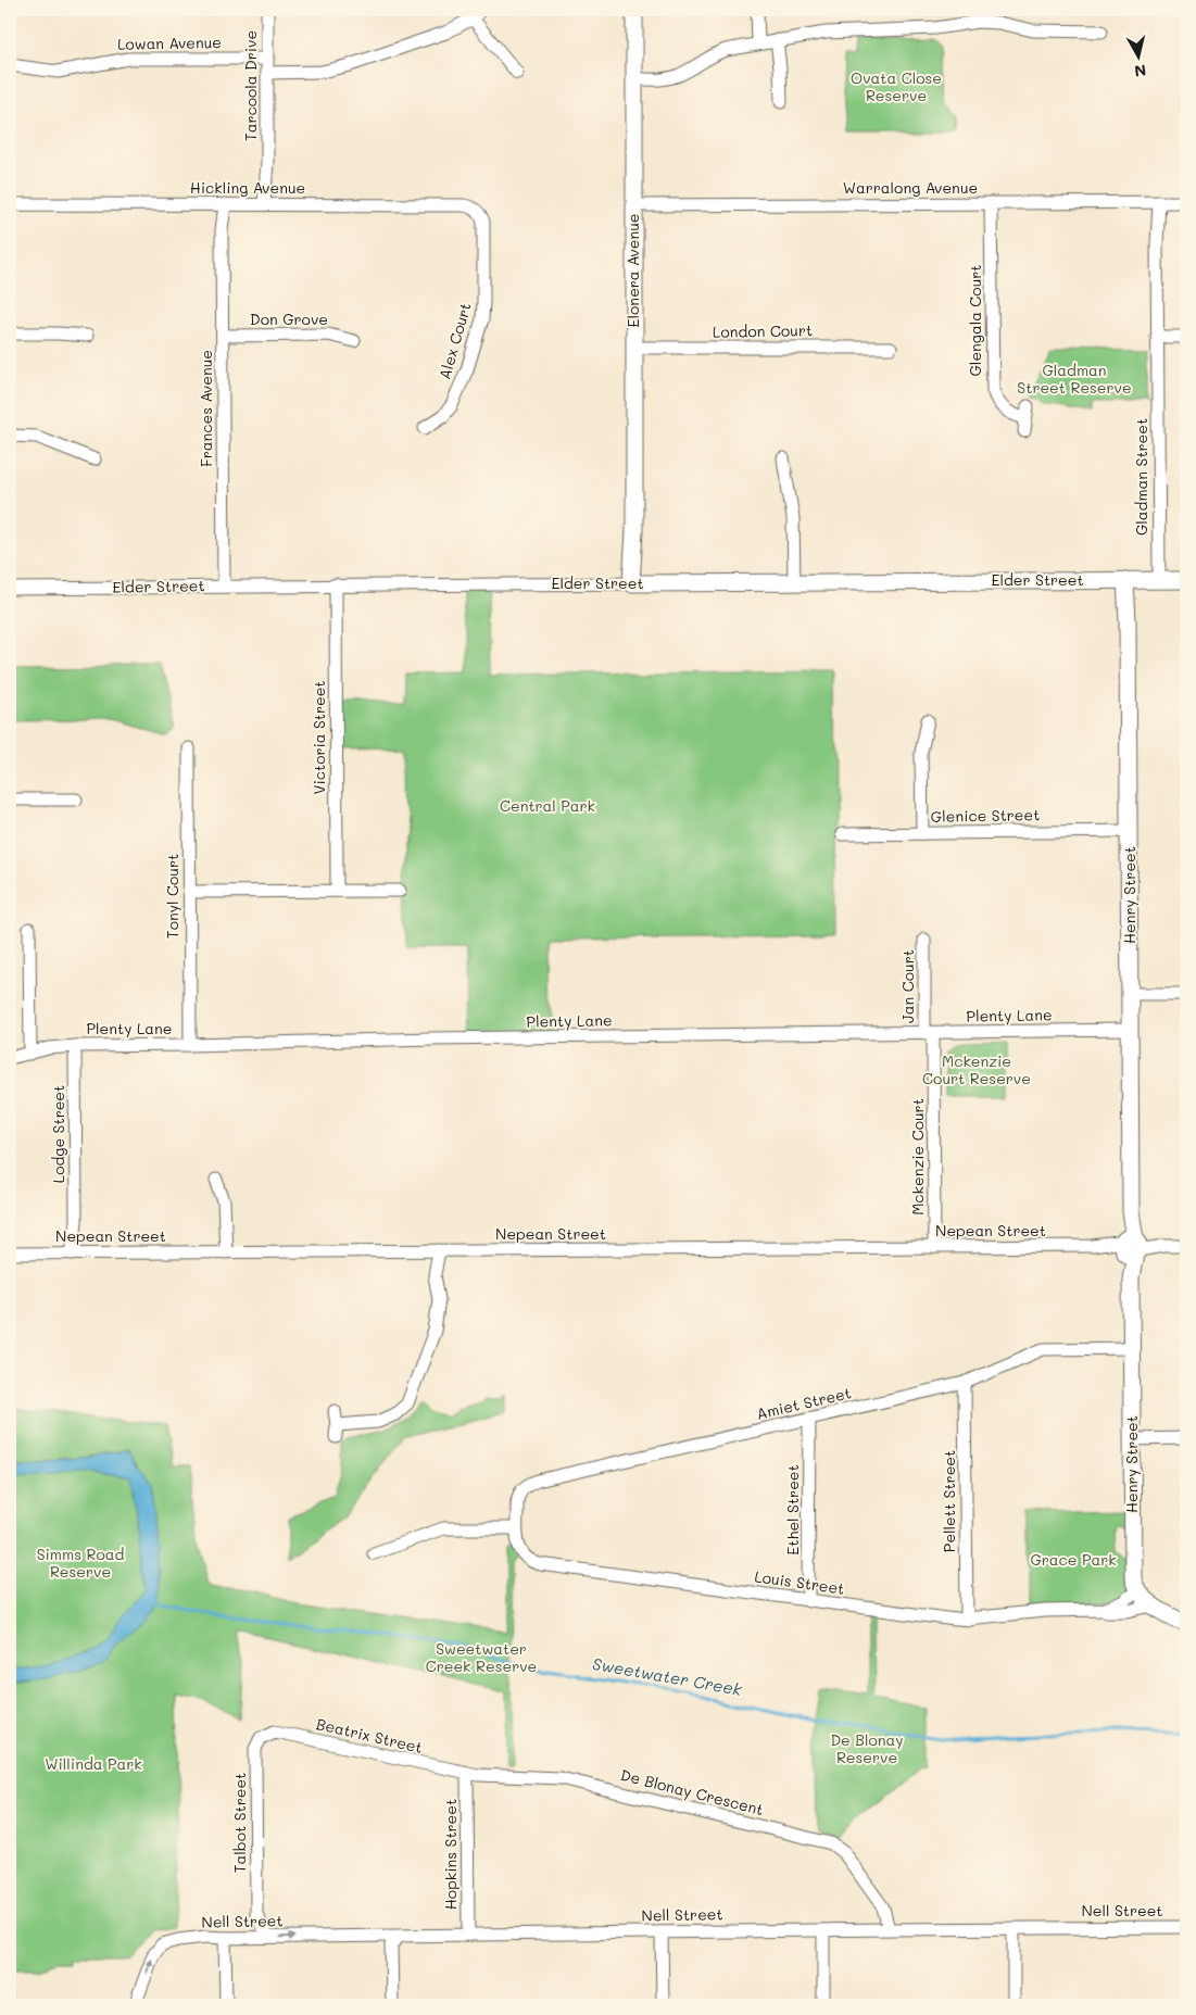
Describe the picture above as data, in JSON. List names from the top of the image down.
{
  "streets": {
    "street": [
      "Lowan Avenue",
      "Tarcoola Drive",
      "Hickling Avenue",
      "Warralong Avenue",
      "Elonera Avenue",
      "Don Grove",
      "Glengala Court",
      "London Court",
      "Alex Court",
      "Frances Avenue",
      "Gladman Street",
      "Elder Street",
      "Victoria Street",
      "Glenice Street",
      "Henry Street",
      "Tonyl Court",
      "Jan Court",
      "Plenty Lane",
      "Lodge Street",
      "Mckenzie Court",
      "Nepean Street",
      "Amiet Street",
      "Pellett Street",
      "Ethel Street",
      "Louis Street",
      "Beatrix Street",
      "De Blonay Crescent",
      "Talbot Street",
      "Hopkins Street",
      "Nell Street"
    ]
  },
  "crossings": [
    ["Lowan Avenue", "Tarcoola Drive"],
    ["Tarcoola Drive", "Hickling Avenue"],
    ["Hickling Avenue", "Alex Court"],
    ["Hickling Avenue", "Frances Avenue"],
    ["Warralong Avenue", "Elonera Avenue"],
    ["Warralong Avenue", "Glengala Court"],
    ["Warralong Avenue", "Gladman Street"],
    ["Elonera Avenue", "London Court"],
    ["Elonera Avenue", "Elder Street"],
    ["Don Grove", "Frances Avenue"],
    ["Frances Avenue", "Elder Street"],
    ["Gladman Street", "Elder Street"],
    ["Elder Street", "Victoria Street"],
    ["Elder Street", "Henry Street"],
    ["Glenice Street", "Henry Street"],
    ["Henry Street", "Plenty Lane"],
    ["Henry Street", "Nepean Street"],
    ["Henry Street", "Amiet Street"],
    ["Henry Street", "Louis Street"],
    ["Tonyl Court", "Plenty Lane"],
    ["Jan Court", "Plenty Lane"],
    ["Jan Court", "Mckenzie Court"],
    ["Plenty Lane", "Lodge Street"],
    ["Plenty Lane", "Mckenzie Court"],
    ["Lodge Street", "Nepean Street"],
    ["Mckenzie Court", "Nepean Street"],
    ["Amiet Street", "Pellett Street"],
    ["Amiet Street", "Ethel Street"],
    ["Amiet Street", "Louis Street"],
    ["Pellett Street", "Louis Street"],
    ["Ethel Street", "Louis Street"],
    ["Beatrix Street", "De Blonay Crescent"],
    ["Beatrix Street", "Talbot Street"],
    ["Beatrix Street", "Hopkins Street"],
    ["De Blonay Crescent", "Hopkins Street"],
    ["De Blonay Crescent", "Nell Street"],
    ["Talbot Street", "Nell Street"],
    ["Hopkins Street", "Nell Street"]
  ],
  "water": ["Sweetwater Creek"],
  "parks": [
    "Ovata Close Reserve",
    "Gladman Street Reserve",
    "Central Park",
    "Mckenzie Court Reserve",
    "Simms Road Reserve",
    "Grace Park",
    "Sweetwater Creek Reserve",
    "De Blonay Reserve",
    "Willinda Park"
  ],
  "north": "bottom"
}
